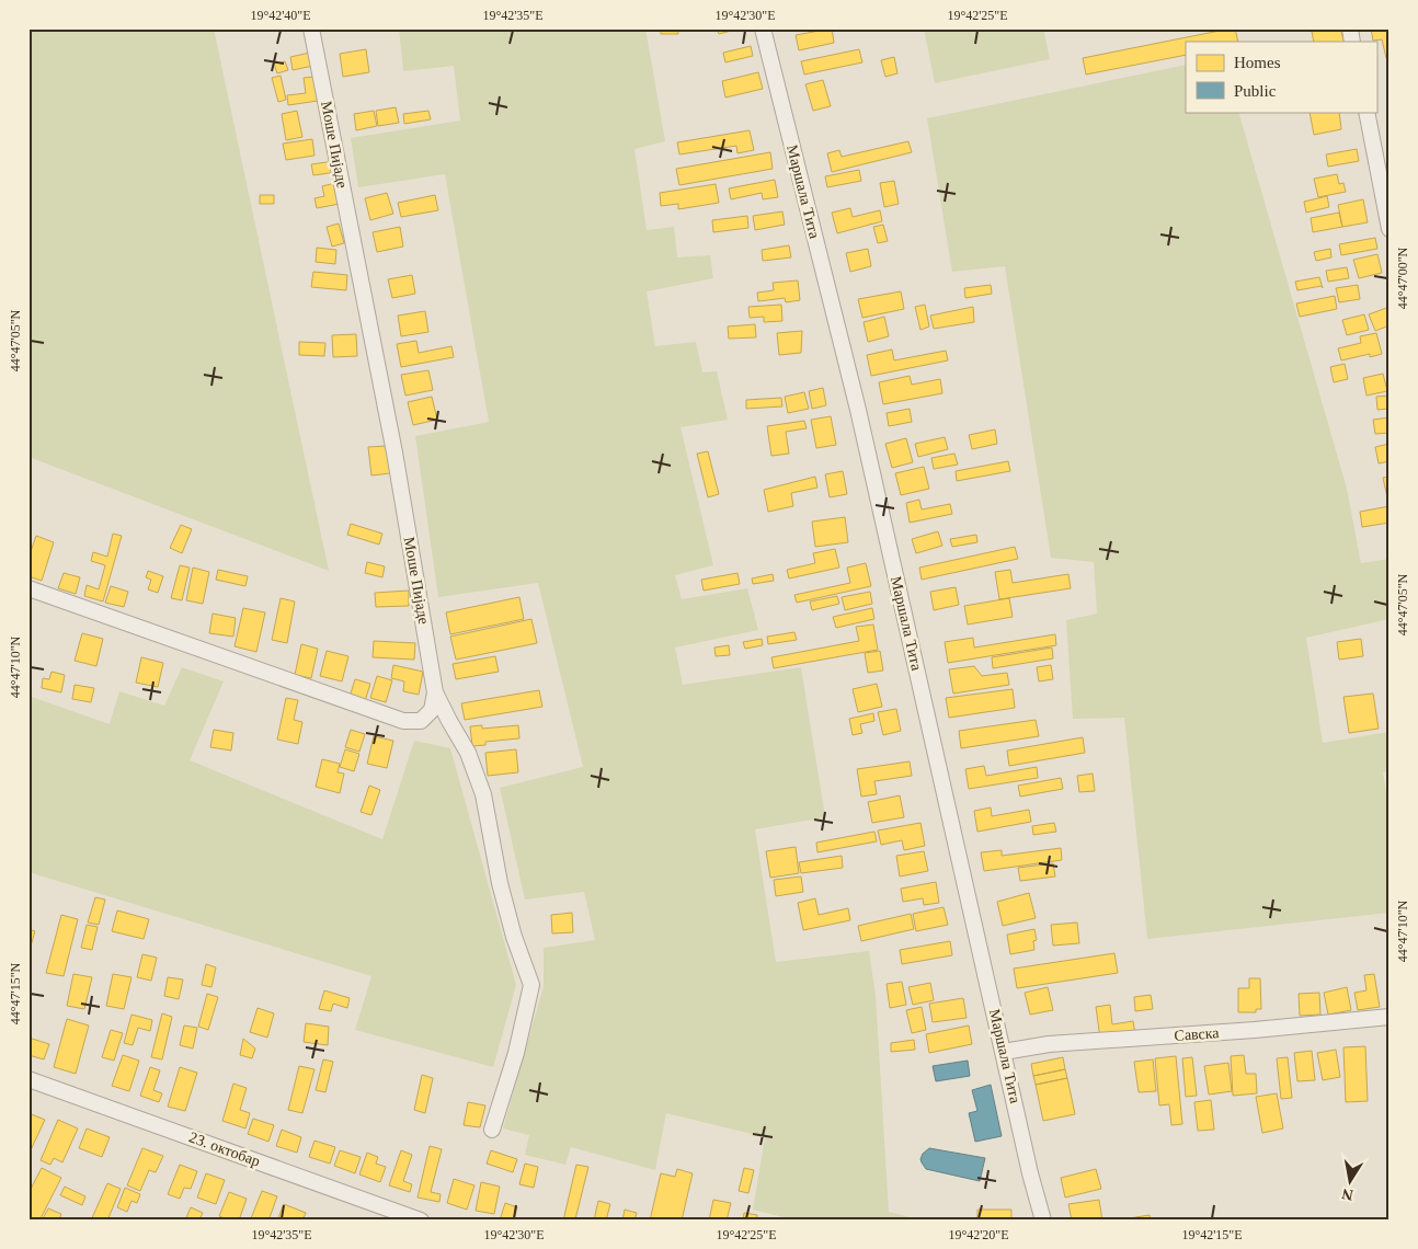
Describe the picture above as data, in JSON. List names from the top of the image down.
{
  "streets": {
    "street": [
      "Моше Пијаде",
      "Маршала Тита",
      "Савска",
      "23. октобар"
    ]
  },
  "crossings": [
    ["Маршала Тита", "Савска"]
  ],
  "legend": ["Homes", "Public"],
  "north": "bottom",
  "coordinates": [
    "19°42'40\"E",
    "19°42'35\"E",
    "19°42'30\"E",
    "19°42'25\"E",
    "44°47'00\"N",
    "44°47'05\"N",
    "44°47'10\"N",
    "44°47'15\"N",
    "19°42'20\"E",
    "19°42'15\"E"
  ]
}
